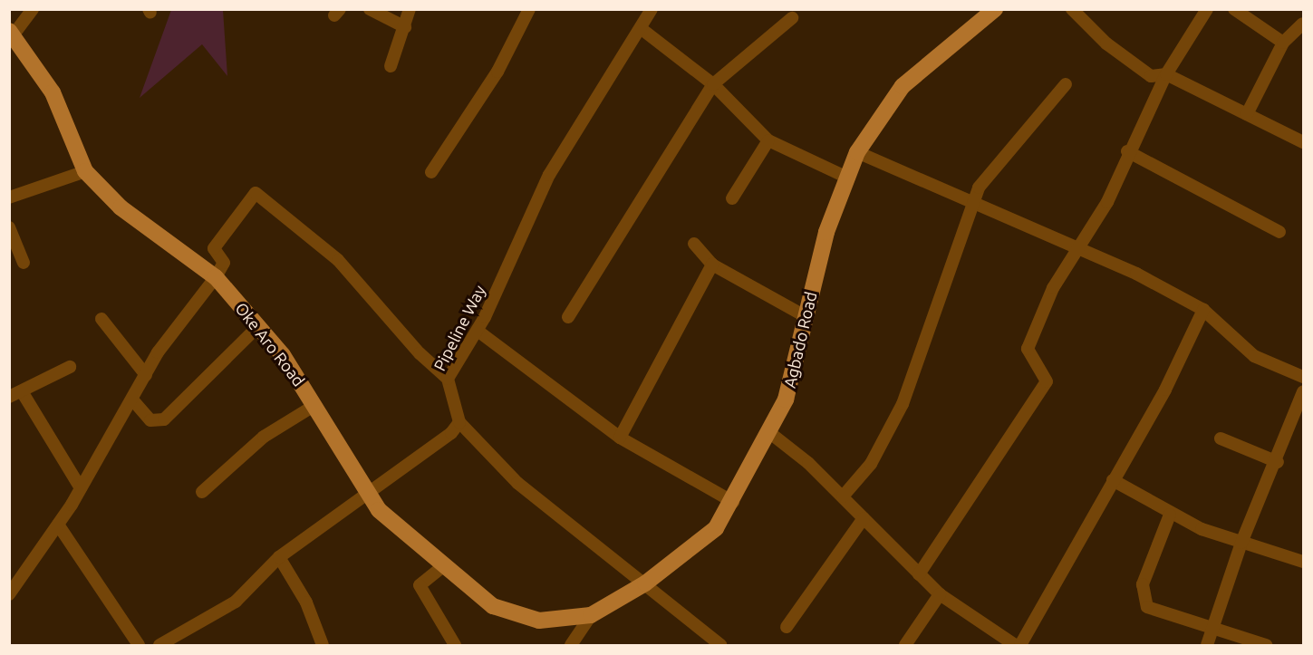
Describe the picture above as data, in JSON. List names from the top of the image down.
{
  "streets": {
    "main road": ["Agbado Road", "Oke Aro Road"],
    "street": ["Pipeline Way"]
  },
  "crossings": [
    ["Agbado Road", "Oke Aro Road"]
  ]
}
